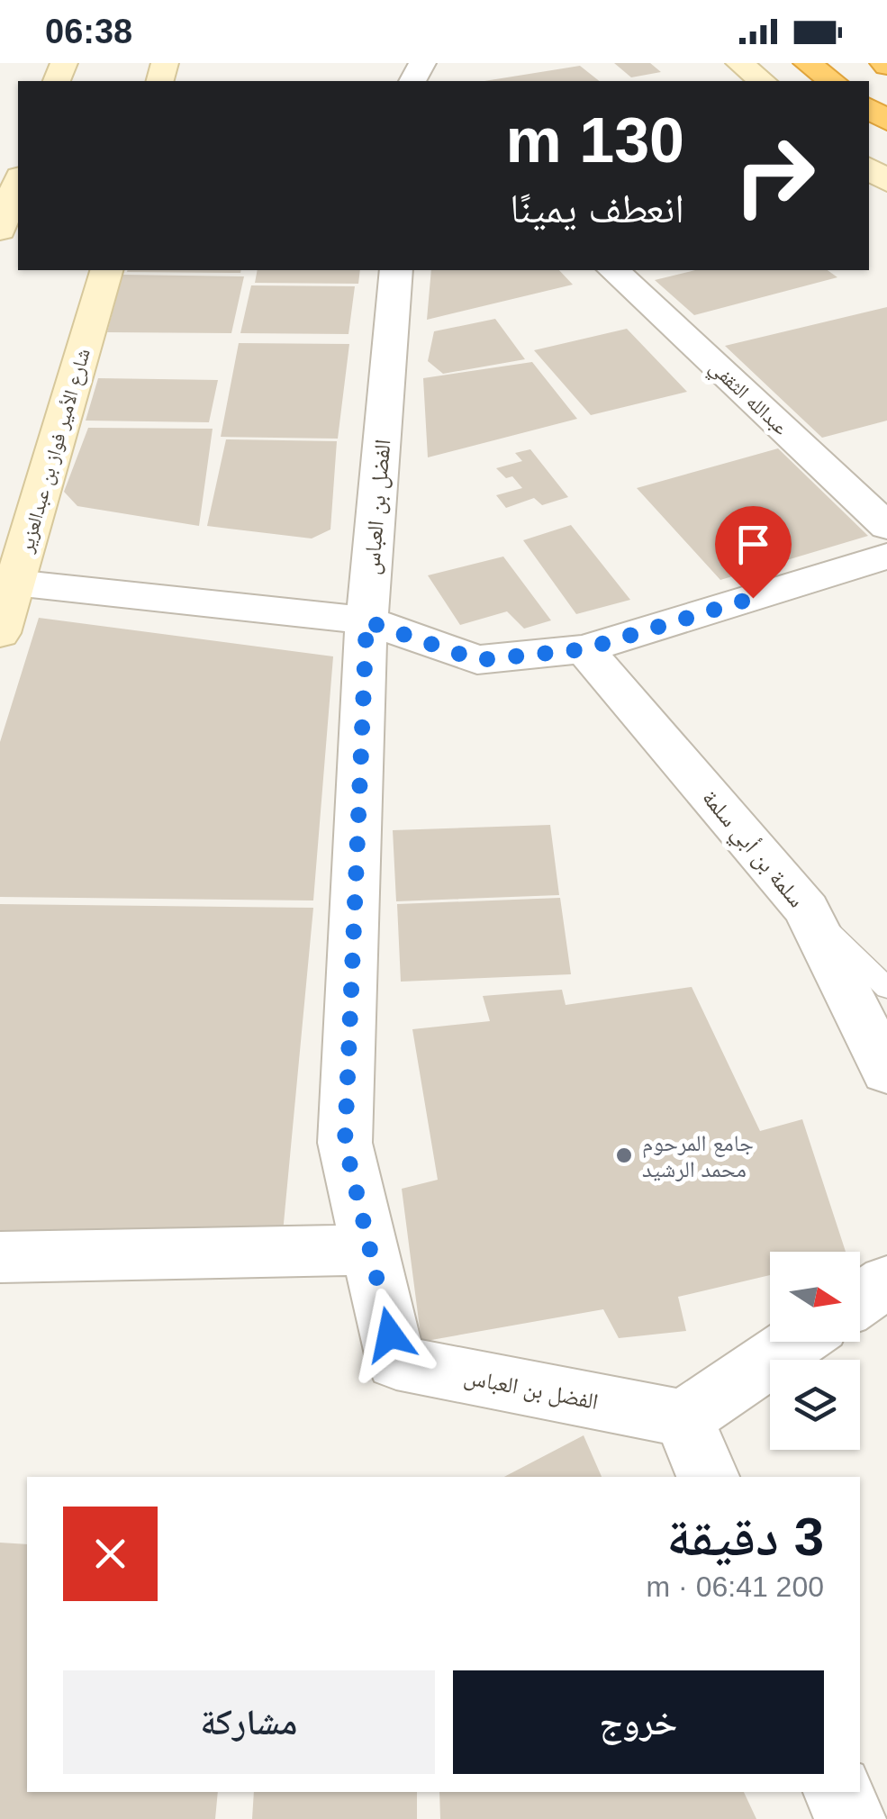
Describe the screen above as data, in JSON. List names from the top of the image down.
{
  "streets": {
    "main road": ["شارع الأمير فواز بن عبدالعزير"],
    "street": ["عبدالله الثقفي", "الفضل بن العباس", "سلمة بن أبي سلمة"]
  },
  "places": ["جامع المرحوم محمد الرشيد"],
  "north": "right",
  "page": {
    "status": "06:38",
    "turn": ["130 m", "انعطف يمينًا"],
    "heading": ["3 دقيقة", "200 m · 06:41"],
    "buttons": ["خروج", "مشاركة"]
  }
}
